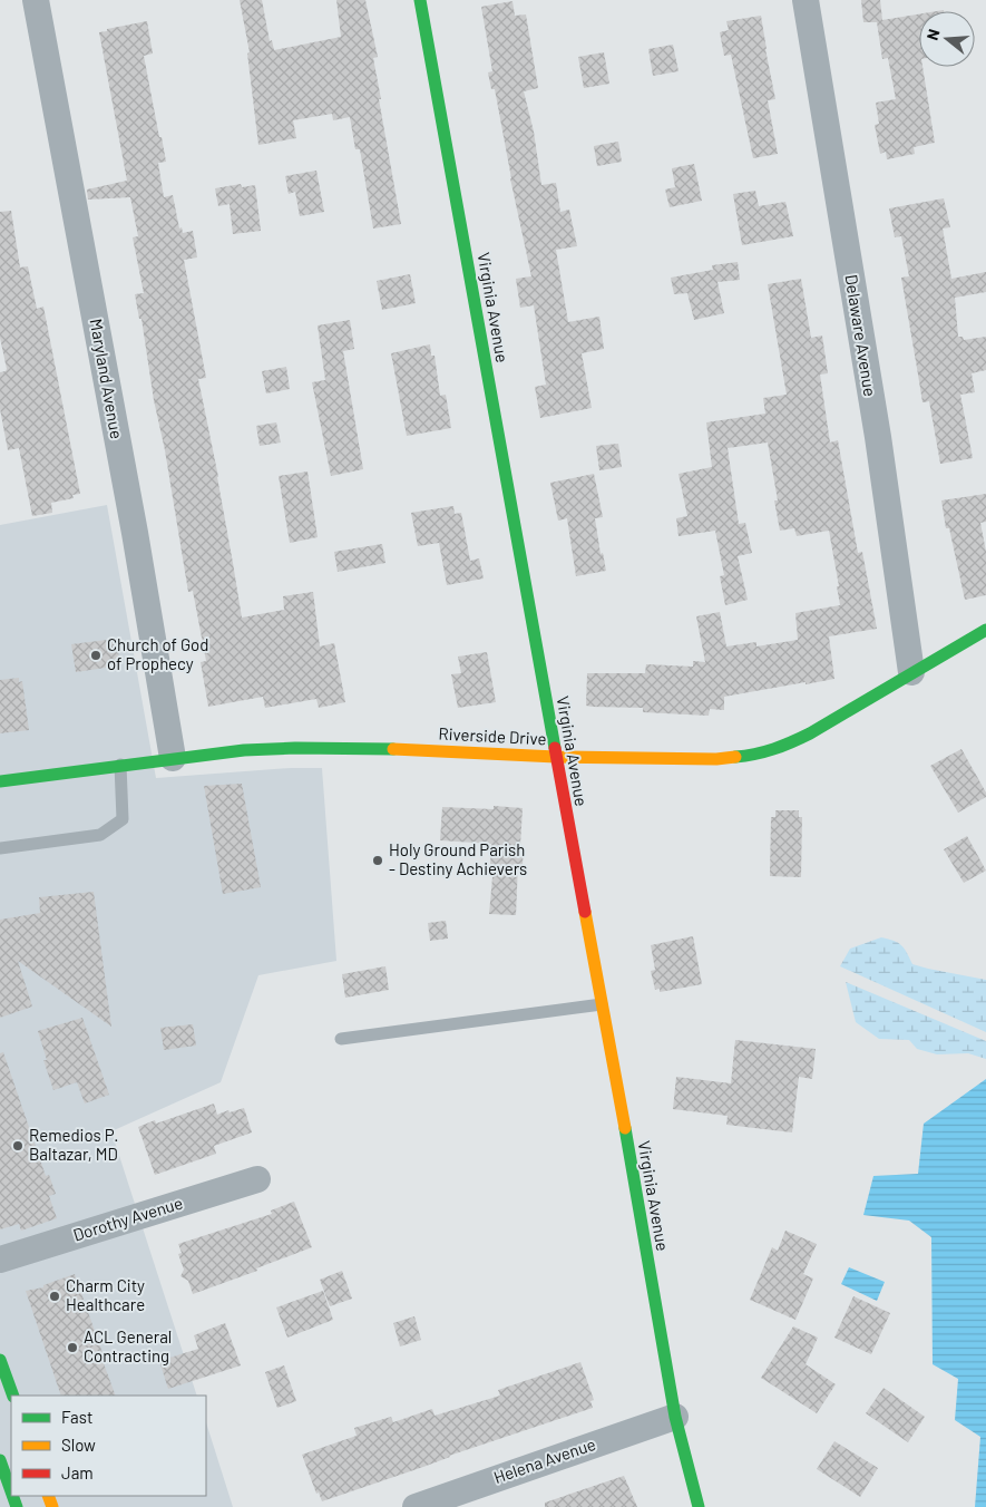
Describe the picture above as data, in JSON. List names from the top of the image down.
{
  "streets": {
    "street": [
      "Virginia Avenue",
      "Delaware Avenue",
      "Maryland Avenue",
      "Riverside Drive",
      "Dorothy Avenue",
      "Helena Avenue"
    ]
  },
  "crossings": [
    ["Virginia Avenue", "Riverside Drive"],
    ["Virginia Avenue", "Helena Avenue"],
    ["Delaware Avenue", "Riverside Drive"],
    ["Maryland Avenue", "Riverside Drive"]
  ],
  "places": [
    "Church of God of Prophecy",
    "Holy Ground Parish - Destiny Achievers",
    "Remedios P. Baltazar, MD",
    "Charm City Healthcare",
    "ACL General Contracting"
  ],
  "legend": ["Fast", "Slow", "Jam"],
  "north": "left"
}
